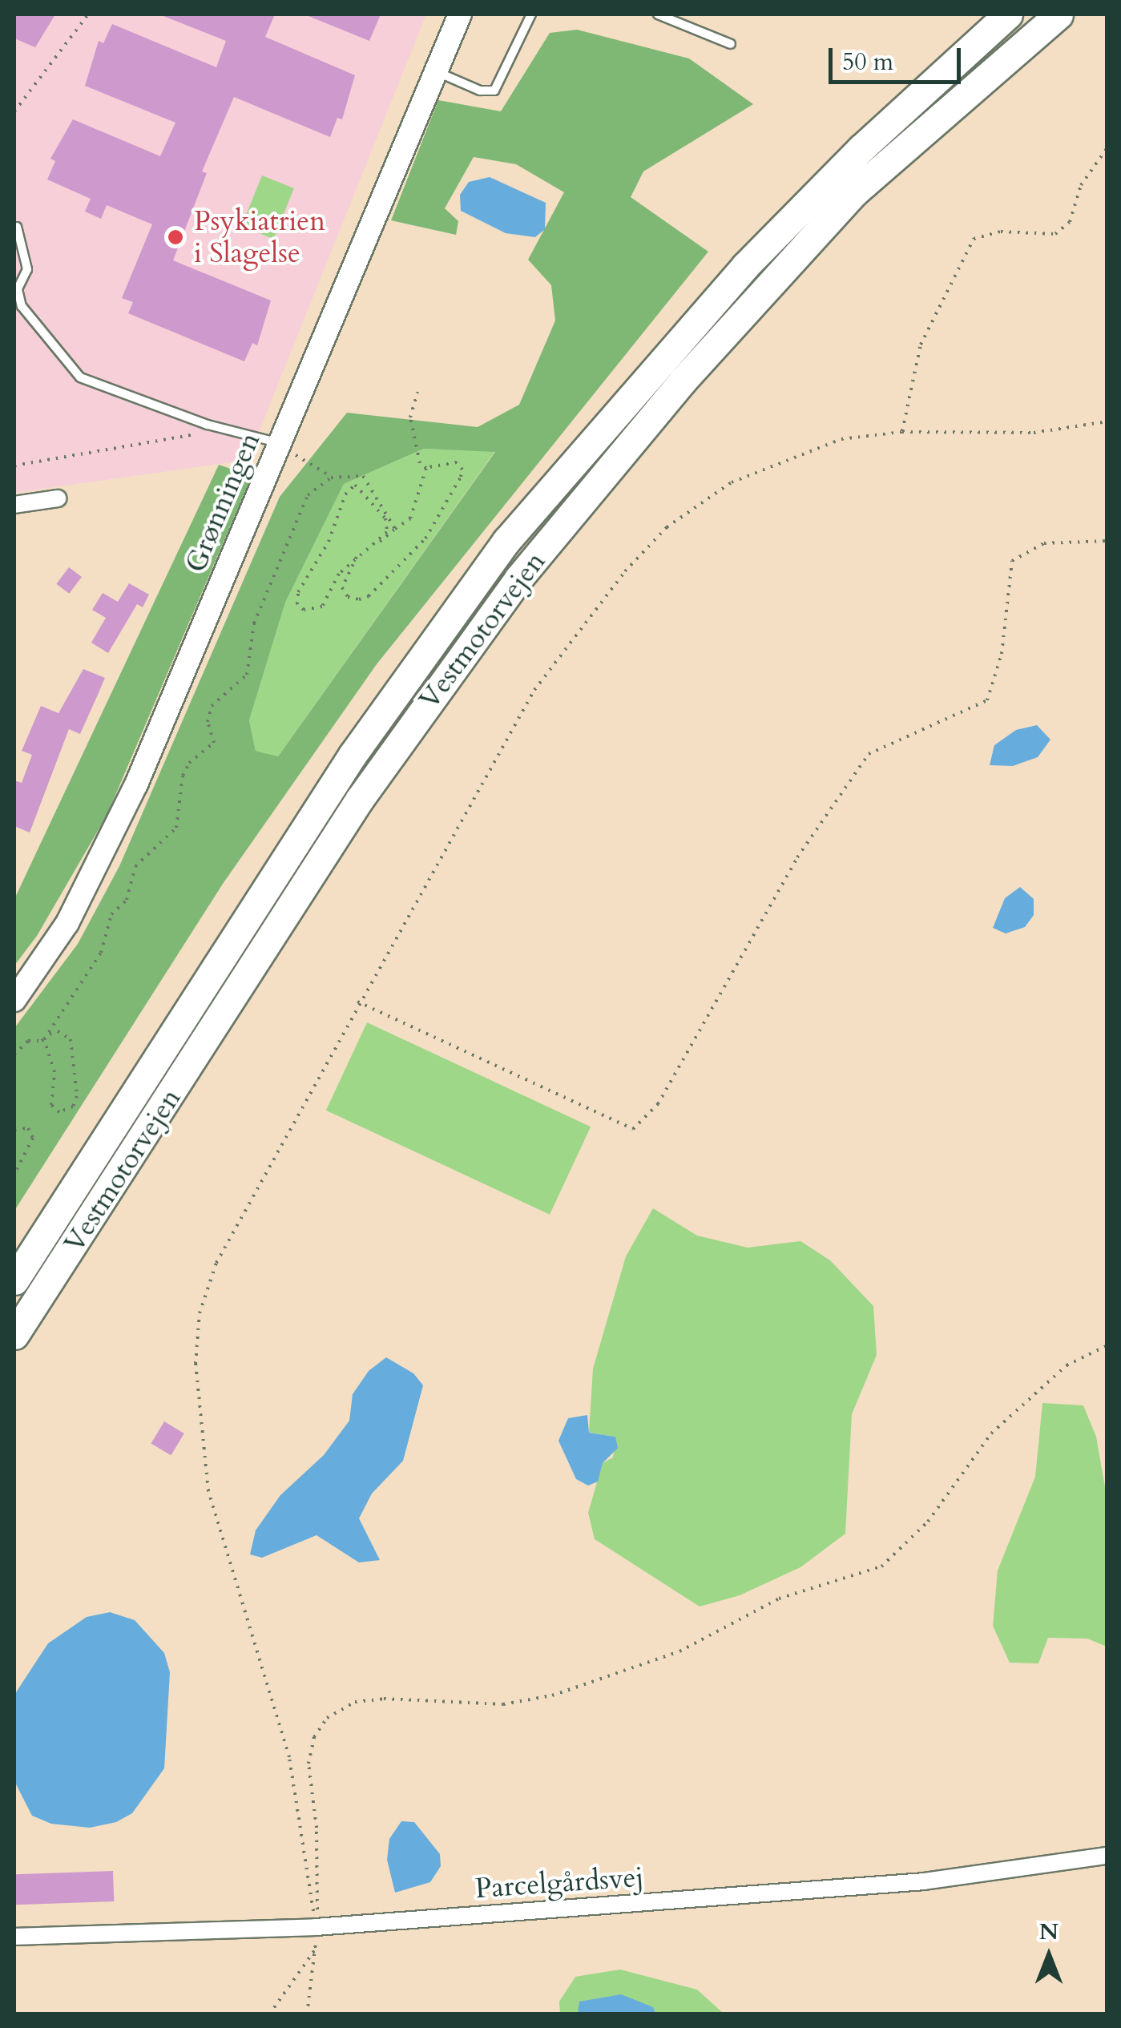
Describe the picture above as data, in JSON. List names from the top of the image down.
{
  "streets": {
    "highway": ["Vestmotorvejen"],
    "main road": ["Grønningen"],
    "street": ["Parcelgårdsvej"]
  },
  "places": ["Psykiatrien i Slagelse"],
  "scale_bar": "50 m",
  "north": "top"
}
